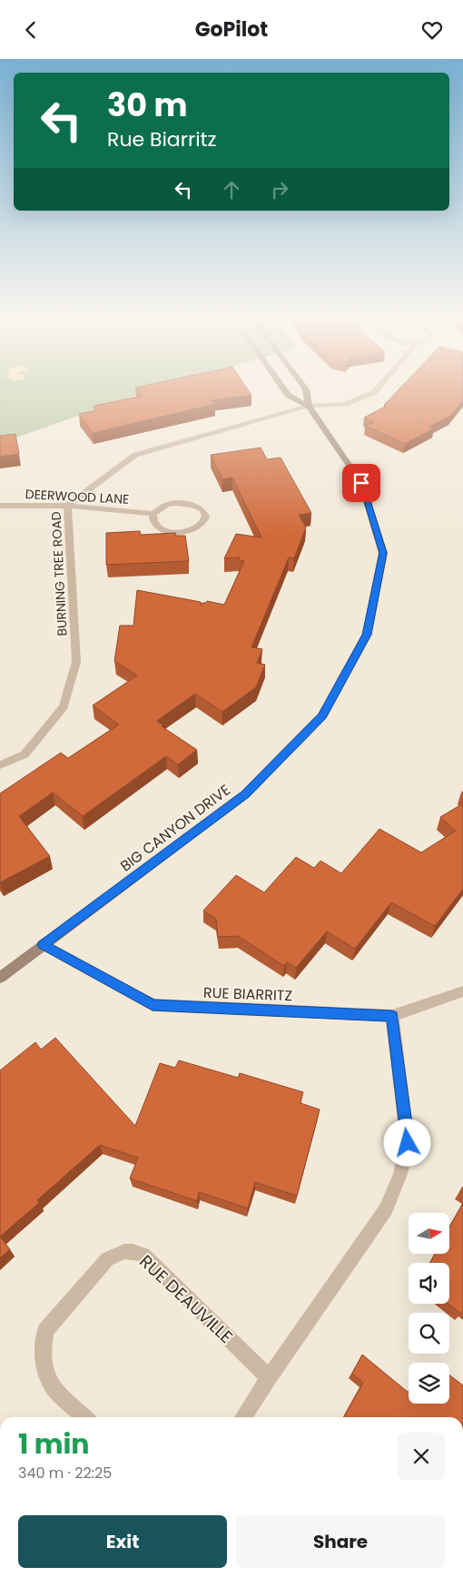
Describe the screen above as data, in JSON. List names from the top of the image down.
{
  "streets": {
    "street": [
      "DEERWOOD LANE",
      "BURNING TREE ROAD",
      "BIG CANYON DRIVE",
      "RUE BIARRITZ",
      "RUE DEAUVILLE"
    ]
  },
  "crossings": [
    ["DEERWOOD LANE", "BURNING TREE ROAD"],
    ["BURNING TREE ROAD", "BIG CANYON DRIVE"],
    ["BIG CANYON DRIVE", "RUE BIARRITZ"]
  ],
  "north": "right",
  "page": {
    "header": "GoPilot",
    "turn": ["30 m", "Rue Biarritz"],
    "heading": ["1 min", "340 m · 22:25"],
    "buttons": ["Exit", "Share"]
  }
}
